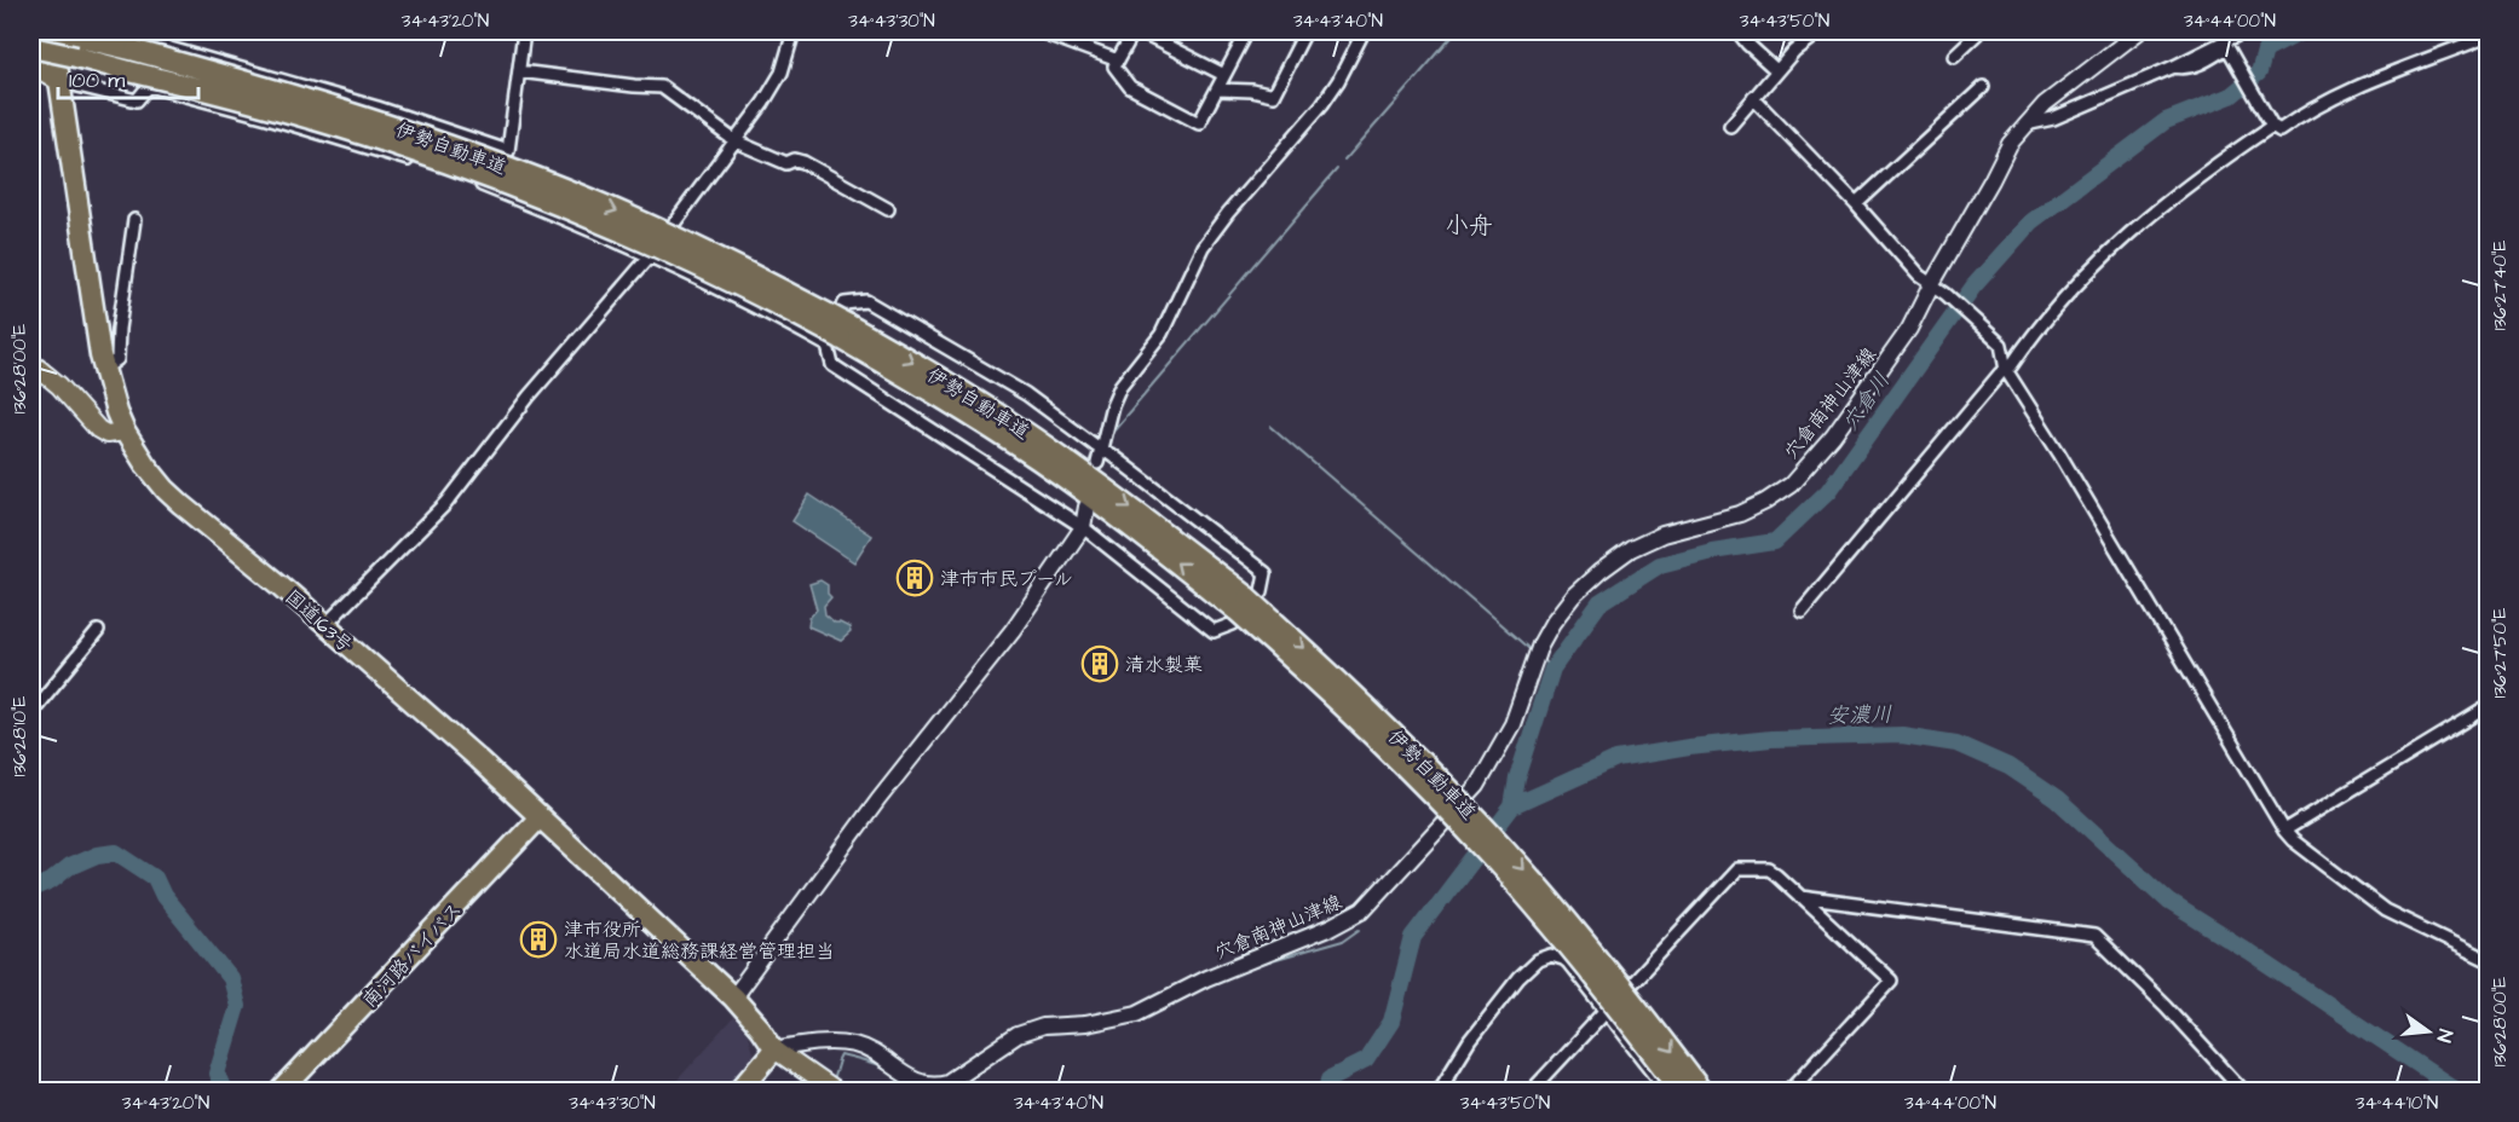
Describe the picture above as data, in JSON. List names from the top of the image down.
{
  "streets": {
    "highway": ["伊勢自動車道", "国道163号", "南河路バイパス"],
    "main road": ["穴倉南神山津線"]
  },
  "crossings": [
    ["伊勢自動車道", "国道163号"],
    ["穴倉南神山津線", "国道163号"],
    ["国道163号", "南河路バイパス"]
  ],
  "districts": ["小舟"],
  "water": ["穴倉川", "安濃川"],
  "places": {
    "building": ["津市市民プール", "清水製菓", "津市役所 水道局水道総務課経営管理担当"]
  },
  "scale_bar": "100 m",
  "north": "right",
  "coordinates": [
    "34°43'20\"N",
    "34°43'30\"N",
    "34°43'40\"N",
    "34°43'50\"N",
    "34°44'00\"N",
    "136°27'40\"E",
    "136°28'00\"E",
    "136°27'50\"E",
    "136°28'10\"E",
    "34°44'10\"N"
  ]
}
